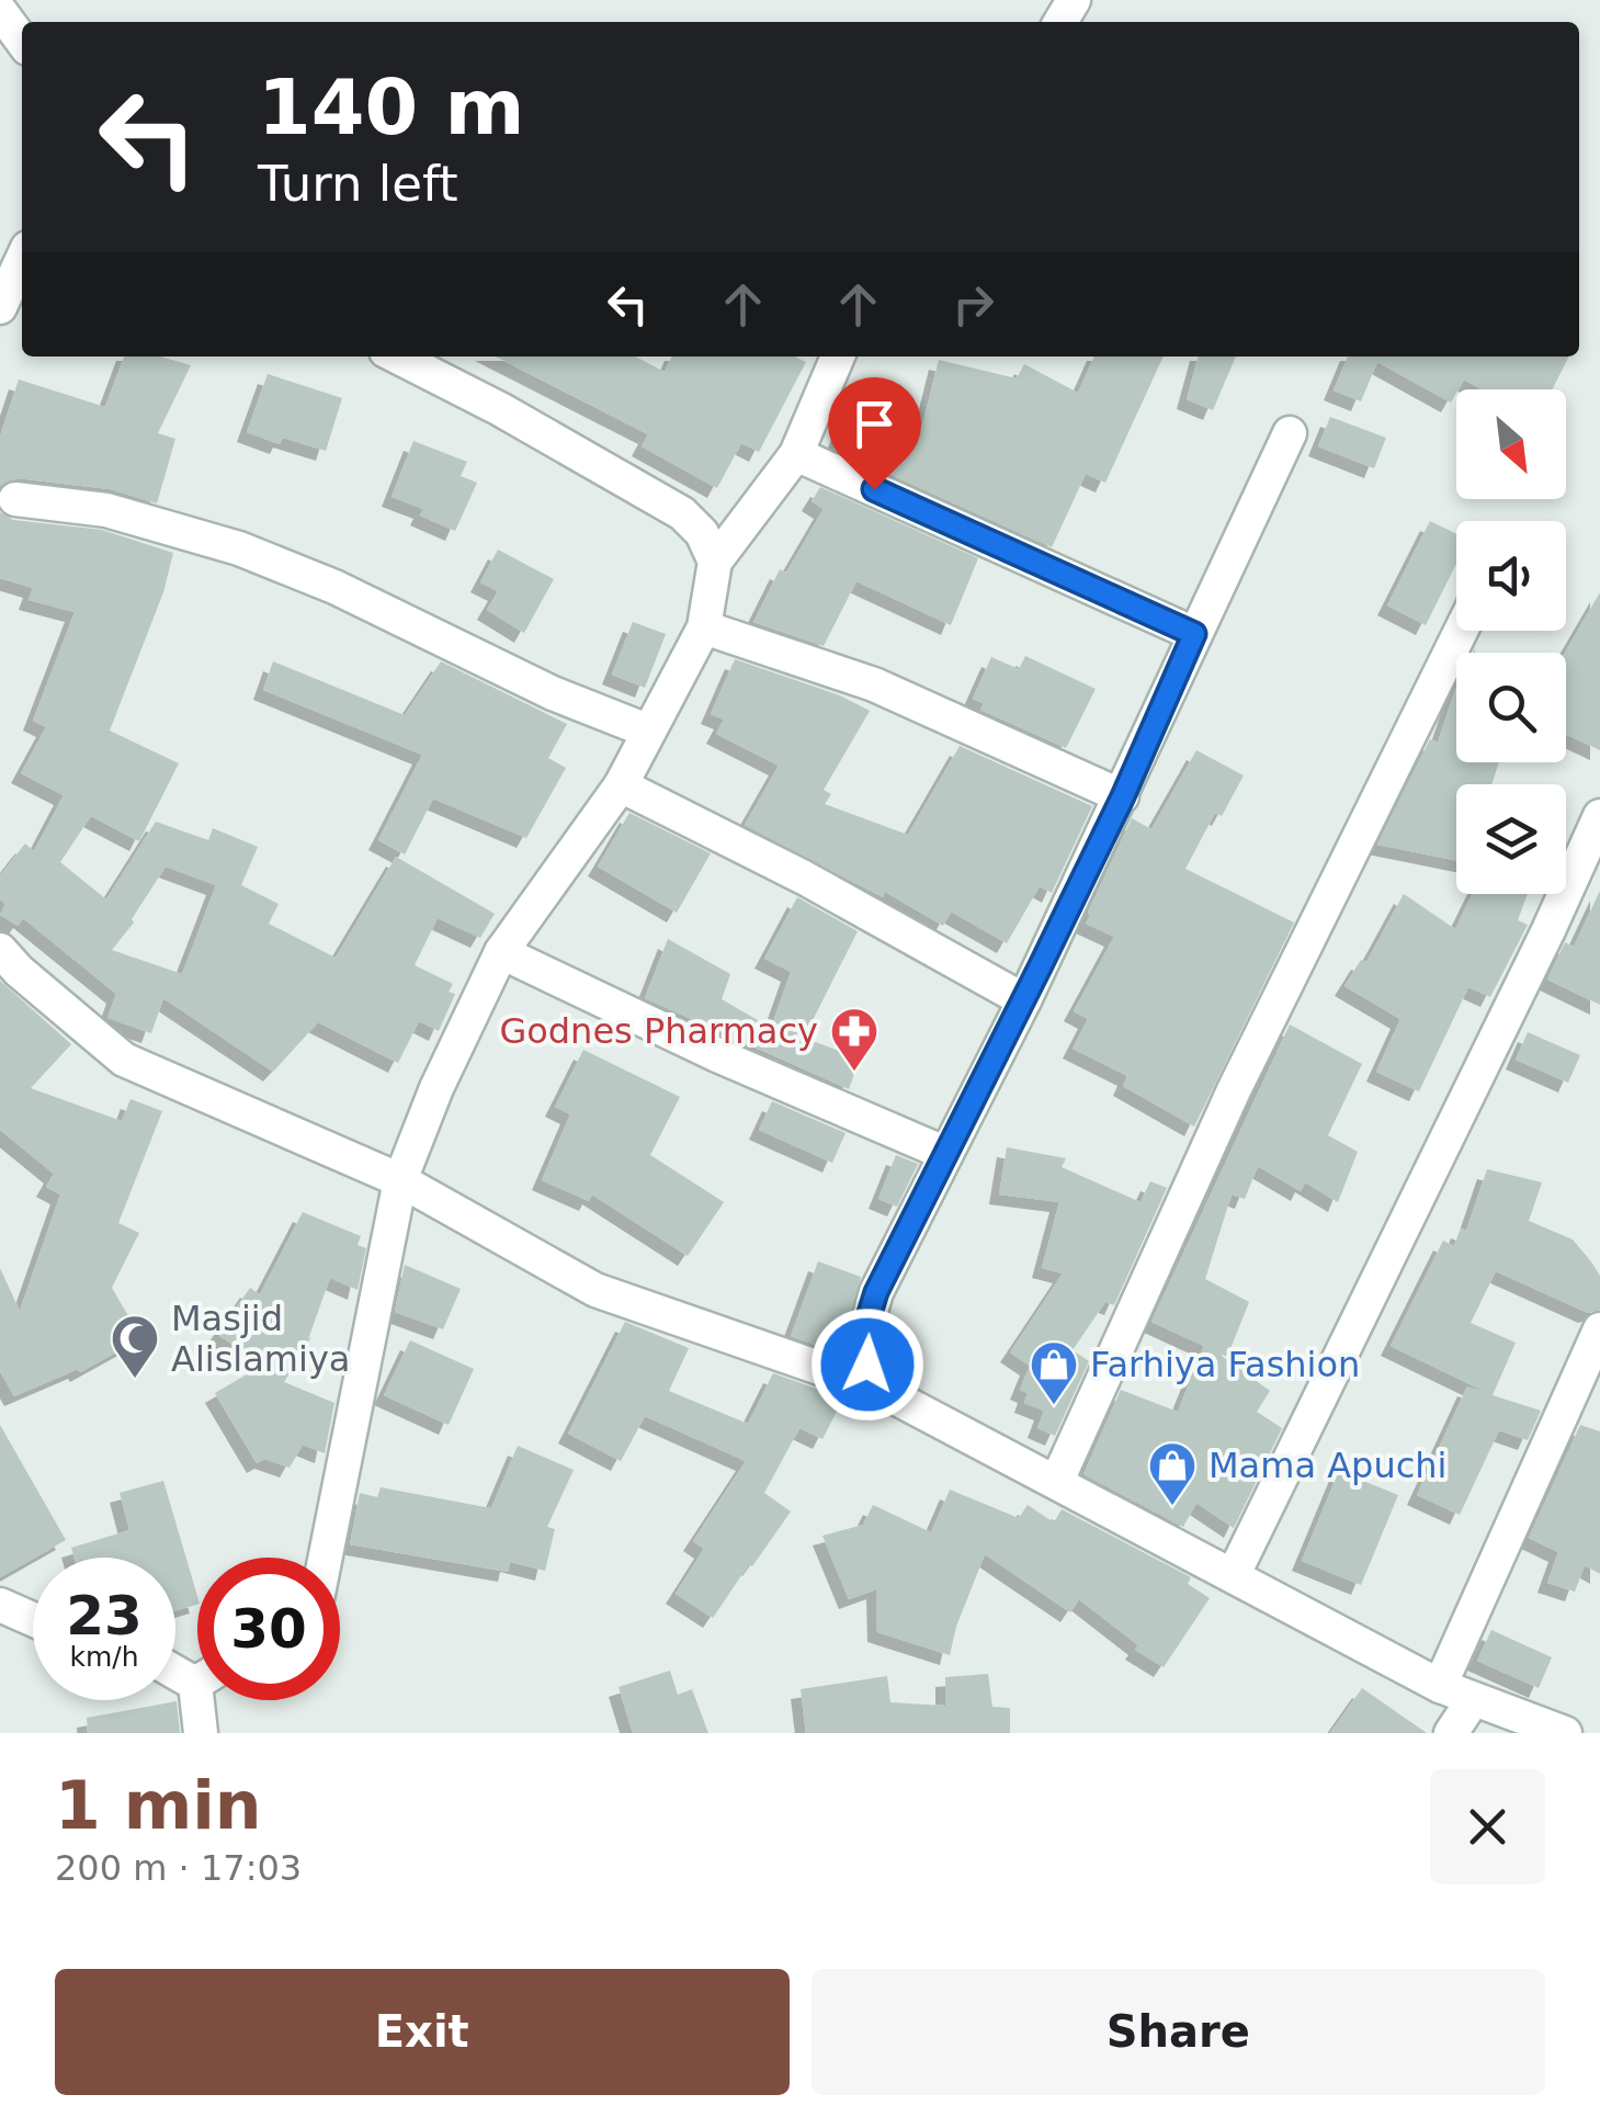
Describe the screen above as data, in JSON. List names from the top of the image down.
{
  "places": {
    "pharmacy": ["Godnes Pharmacy"],
    "mosque": ["Masjid Alislamiya"],
    "shop": ["Farhiya Fashion", "Mama Apuchi"]
  },
  "north": "bottom right",
  "page": {
    "turn": ["140 m", "Turn left"],
    "speed": "23 km/h",
    "limit": "30",
    "heading": ["1 min", "200 m · 17:03"],
    "buttons": ["Exit", "Share"]
  }
}
